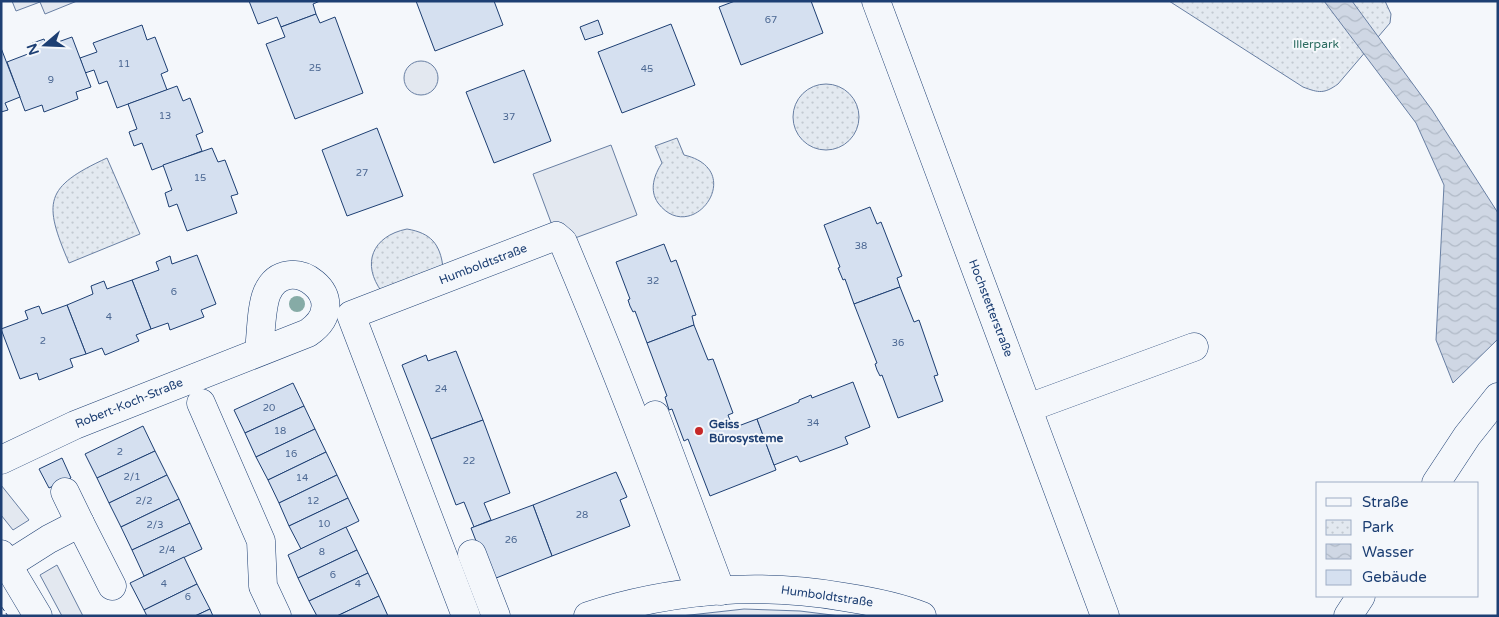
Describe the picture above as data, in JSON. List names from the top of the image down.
{
  "streets": {
    "street": ["Humboldtstraße", "Hochstetterstraße", "Robert-Koch-Straße"]
  },
  "parks": ["Illerpark"],
  "places": ["Geiss Bürosysteme"],
  "house_numbers": [
    "67",
    "11",
    "25",
    "45",
    "9",
    "13",
    "37",
    "27",
    "15",
    "38",
    "32",
    "6",
    "4",
    "2",
    "36",
    "24",
    "20",
    "34",
    "18",
    "2",
    "16",
    "22",
    "2/1",
    "14",
    "2/2",
    "12",
    "28",
    "10",
    "2/3",
    "26",
    "2/4",
    "8",
    "6",
    "4",
    "4",
    "6"
  ],
  "legend": [
    "Straße",
    "Park",
    "Wasser",
    "Gebäude"
  ],
  "north": "left"
}
